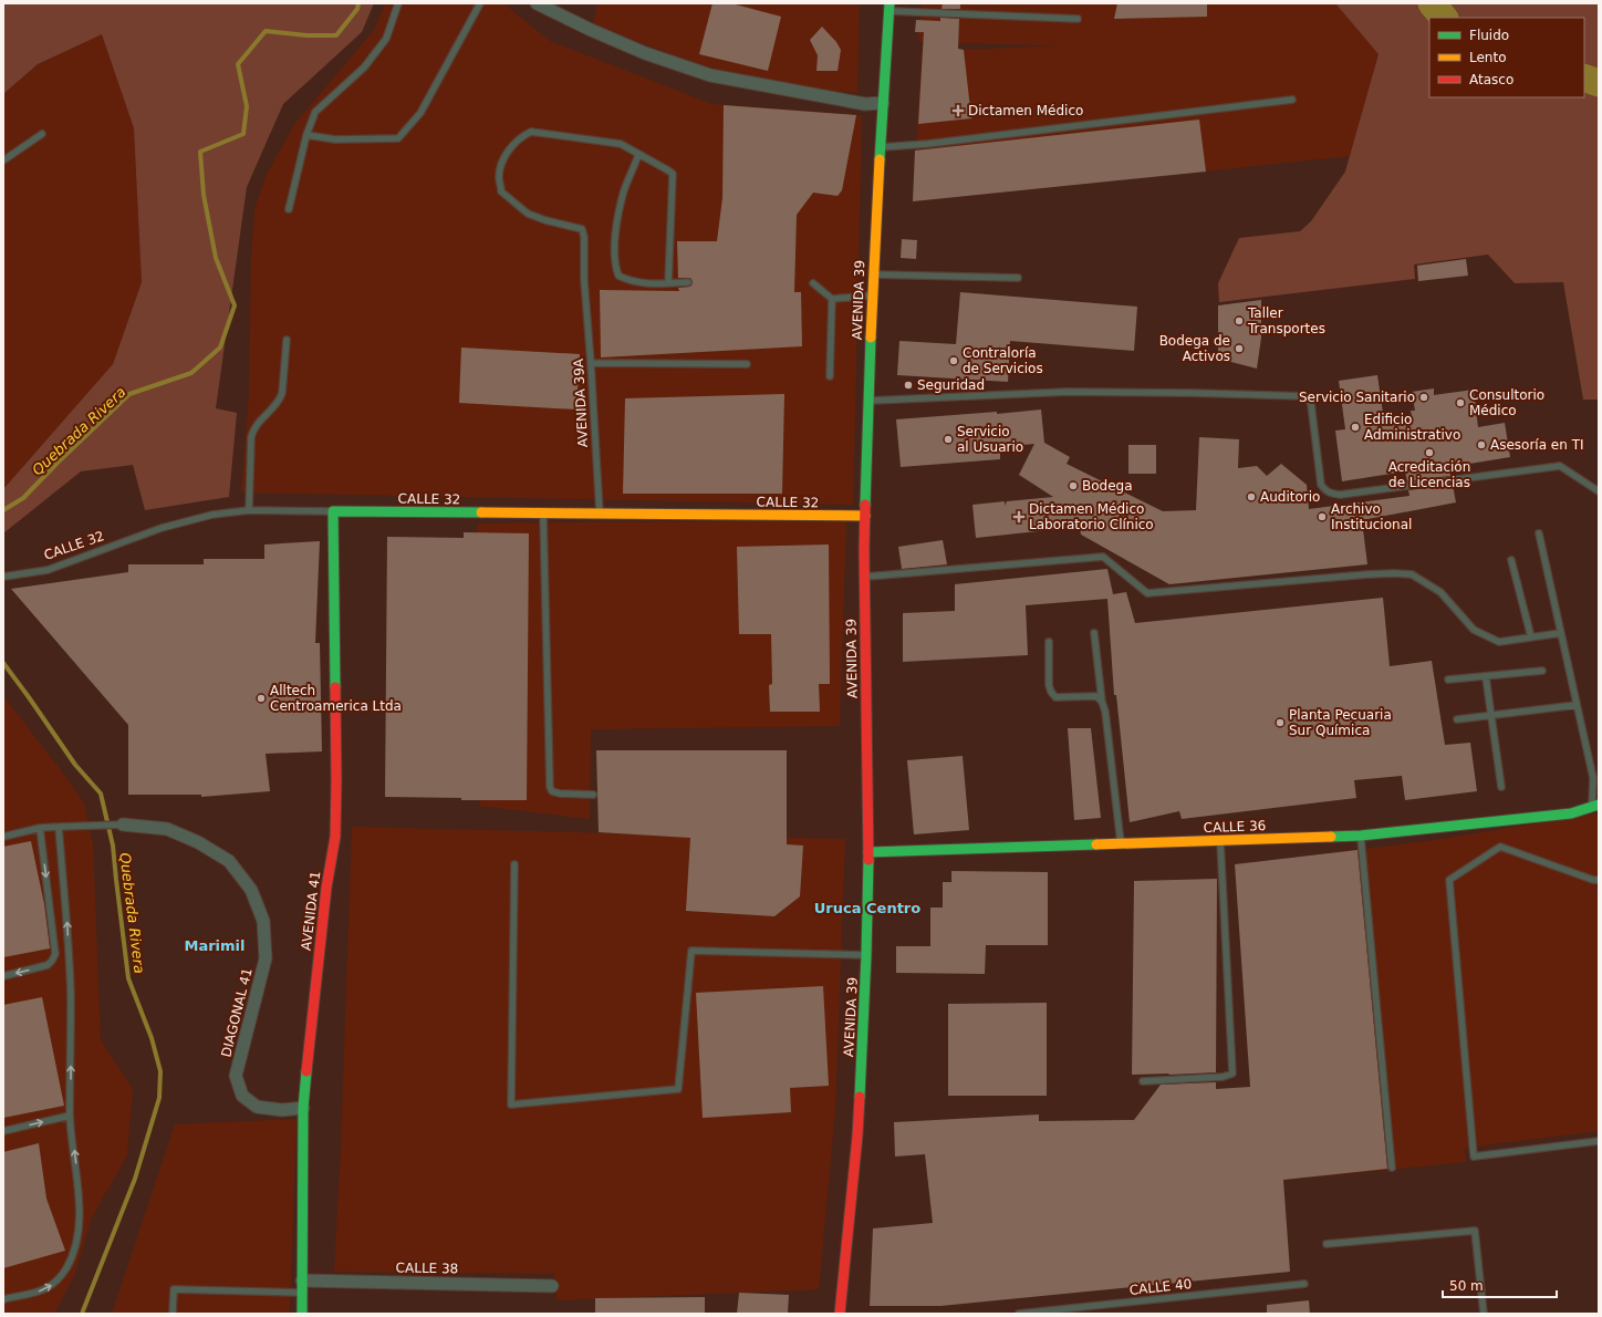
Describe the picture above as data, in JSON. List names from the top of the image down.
{
  "streets": {
    "street": [
      "AVENIDA 39",
      "CALLE 32",
      "CALLE 36",
      "AVENIDA 41",
      "DIAGONAL 41",
      "CALLE 38"
    ],
    "lane": ["AVENIDA 39A", "CALLE 40"]
  },
  "crossings": [
    ["AVENIDA 39", "CALLE 32"],
    ["AVENIDA 39", "CALLE 36"],
    ["AVENIDA 39A", "CALLE 32"],
    ["CALLE 32", "AVENIDA 41"],
    ["AVENIDA 41", "DIAGONAL 41"],
    ["AVENIDA 41", "CALLE 38"]
  ],
  "districts": ["Uruca Centro", "Marimil"],
  "water": ["Quebrada Rivera"],
  "places": {
    "health": ["Dictamen Médico", "Dictamen Médico Laboratorio Clínico"],
    "other": [
      "Taller Transportes",
      "Bodega de Activos",
      "Contraloría de Servicios",
      "Seguridad",
      "Servicio Sanitario",
      "Consultorio Médico",
      "Edificio Administrativo",
      "Servicio al Usuario",
      "Asesoría en TI",
      "Acreditación de Licencias",
      "Bodega",
      "Auditorio",
      "Archivo Institucional",
      "Alltech Centroamerica Ltda",
      "Planta Pecuaria Sur Química"
    ]
  },
  "legend": ["Fluido", "Lento", "Atasco"],
  "scale_bar": "50 m"
}
